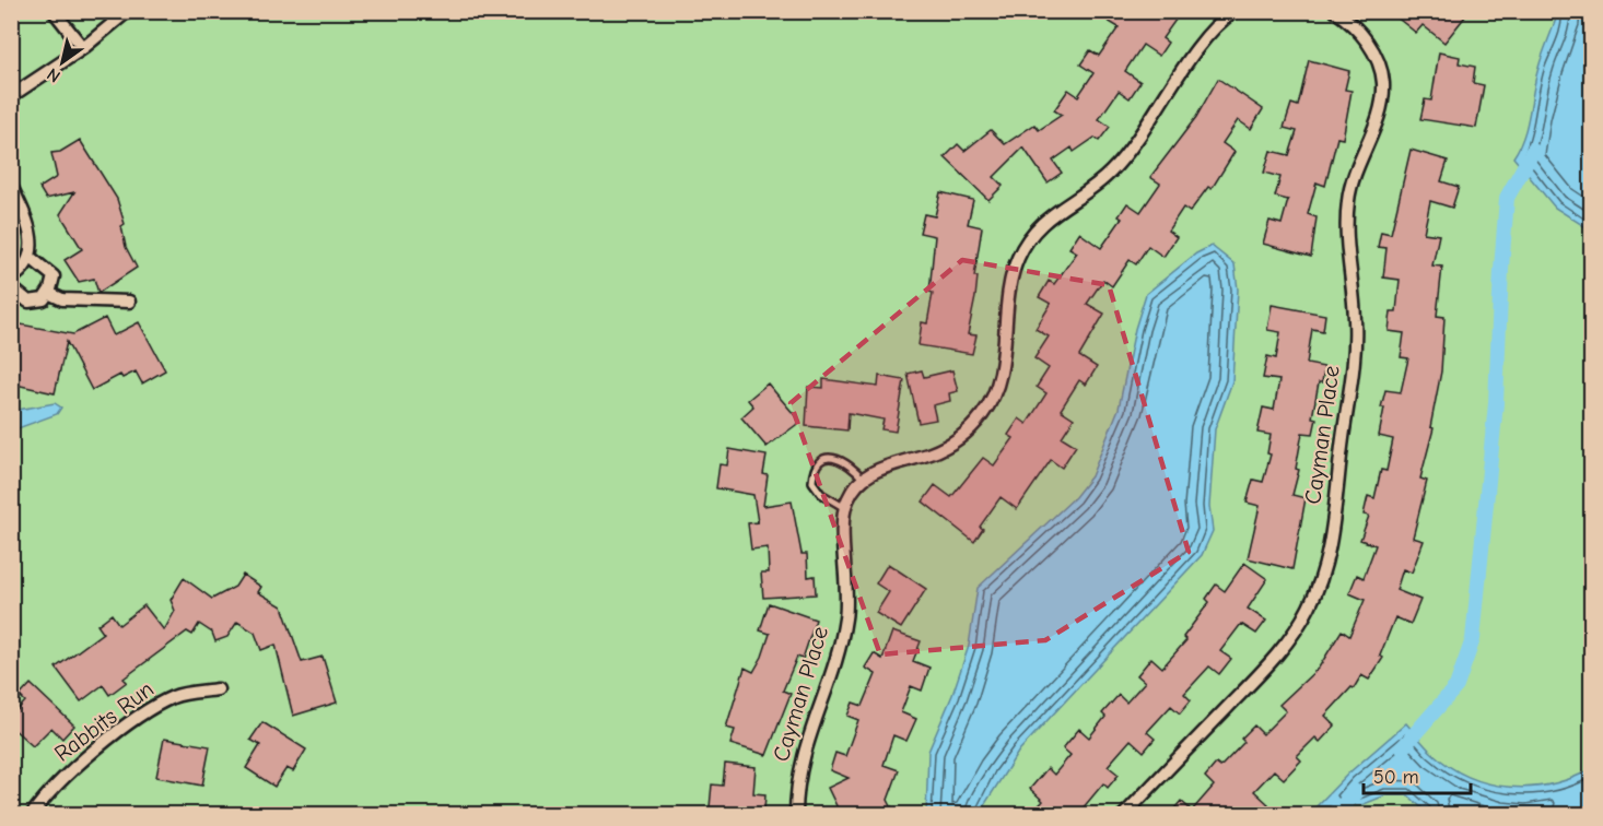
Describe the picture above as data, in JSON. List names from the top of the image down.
{
  "streets": {
    "street": ["Cayman Place", "Rabbits Run"]
  },
  "scale_bar": "50 m",
  "north": "bottom left"
}
